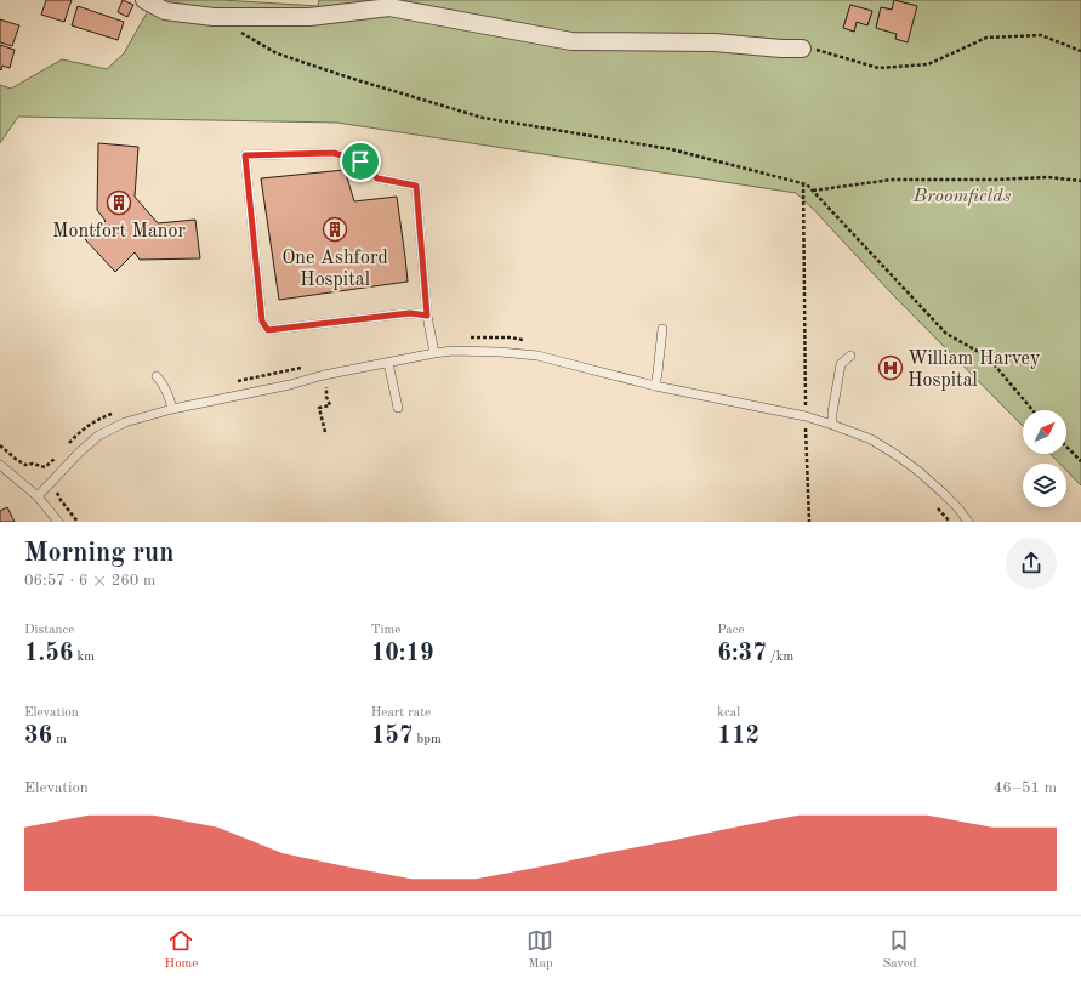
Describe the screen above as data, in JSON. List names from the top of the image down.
{
  "parks": ["Broomfields"],
  "places": {
    "building": ["Montfort Manor", "One Ashford Hospital"],
    "hospital": ["William Harvey Hospital"]
  },
  "north": "top right",
  "page": {
    "heading": ["Morning run", "06:57 · 6 × 260 m"],
    "stats": [
      ["Distance", "1.56 km"],
      ["Time", "10:19"],
      ["Pace", "6:37 /km"],
      ["Elevation", "36 m"],
      ["Heart rate", "157 bpm"],
      ["kcal", "112"]
    ],
    "chart": ["Elevation", "46–51 m"],
    "tabs": ["Home", "Map", "Saved"]
  }
}
